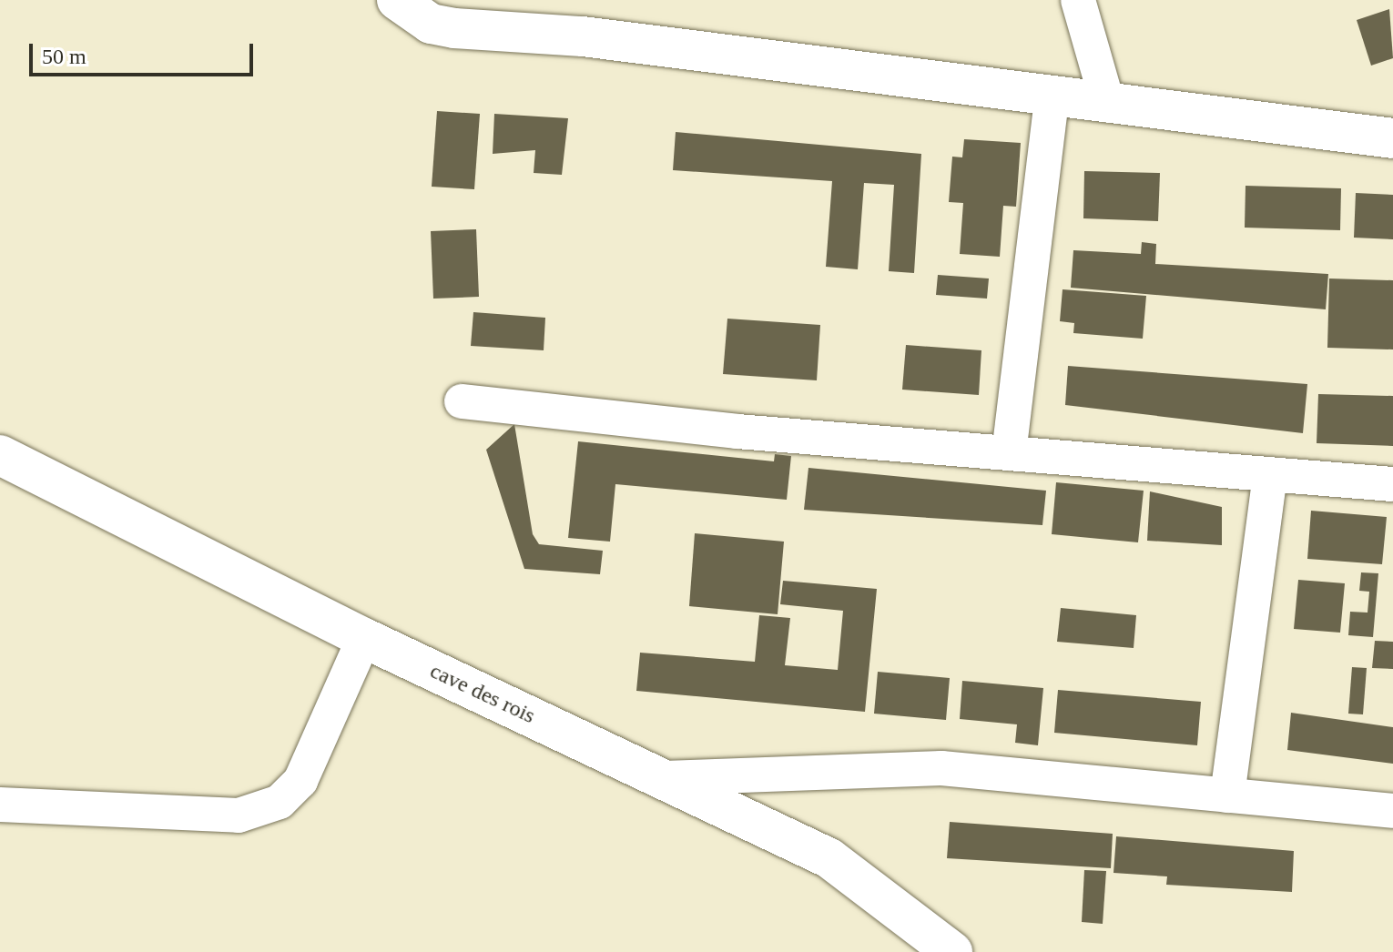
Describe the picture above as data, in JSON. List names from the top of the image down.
{
  "streets": {
    "street": ["cave des rois"]
  },
  "scale_bar": "50 m"
}
